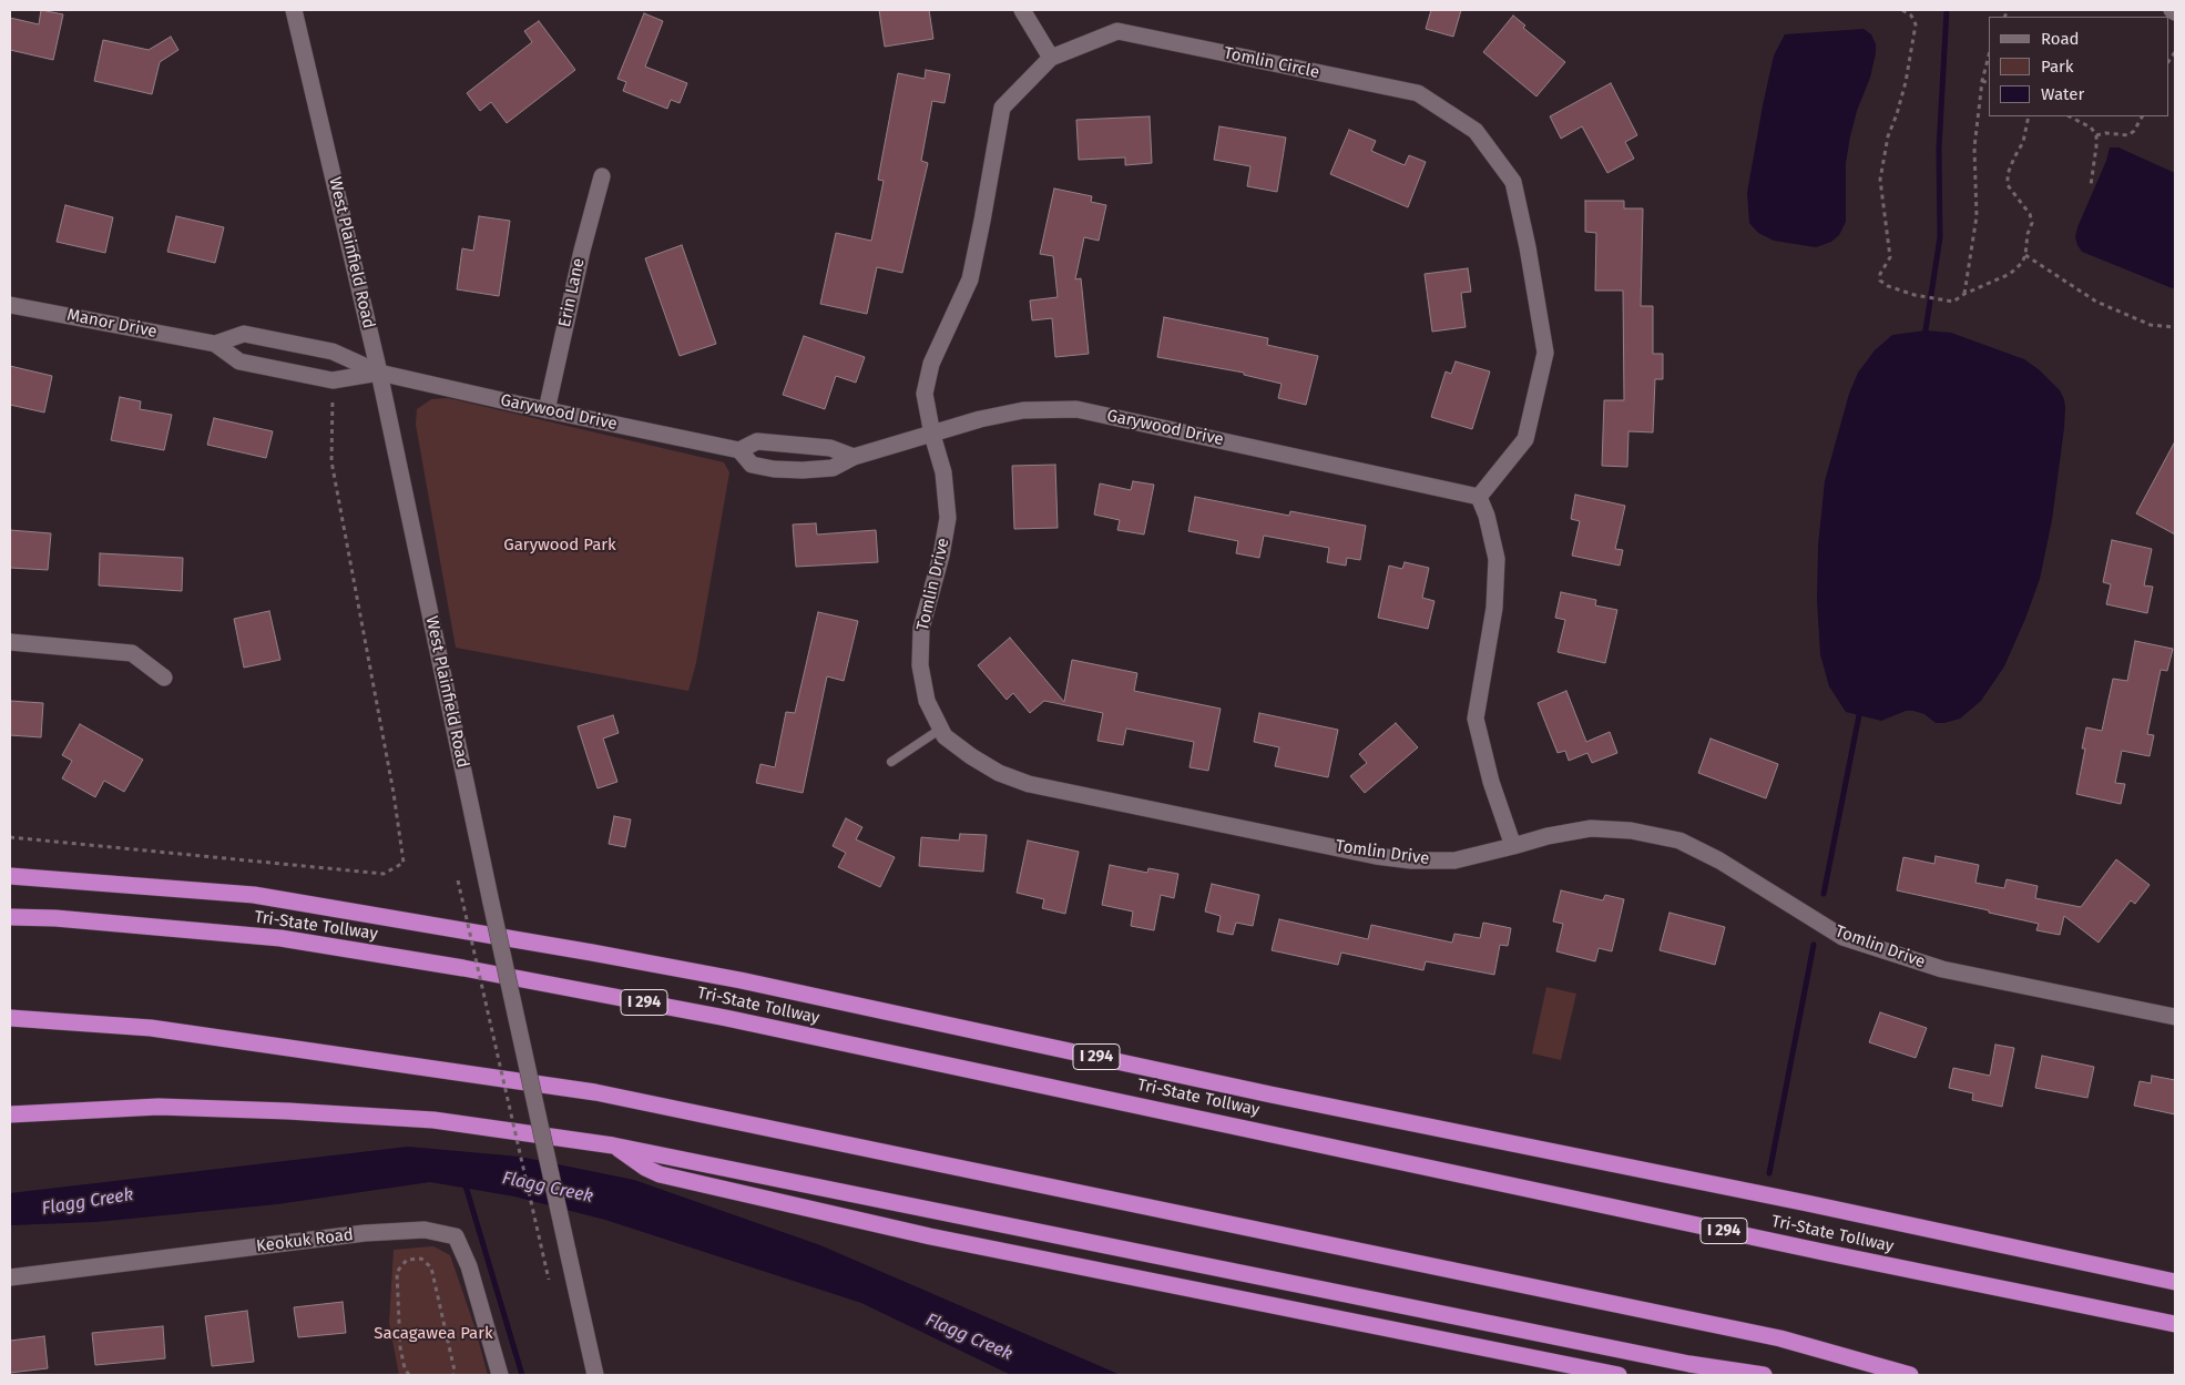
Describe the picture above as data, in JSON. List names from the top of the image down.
{
  "streets": {
    "highway": ["Tri-State Tollway", "I 294"],
    "street": [
      "Tomlin Circle",
      "West Plainfield Road",
      "Erin Lane",
      "Manor Drive",
      "Garywood Drive",
      "Tomlin Drive",
      "Keokuk Road"
    ]
  },
  "crossings": [
    ["Tomlin Circle", "Garywood Drive"],
    ["Tomlin Circle", "Tomlin Drive"],
    ["West Plainfield Road", "Manor Drive"],
    ["West Plainfield Road", "Garywood Drive"],
    ["Erin Lane", "Garywood Drive"],
    ["Manor Drive", "Garywood Drive"],
    ["Garywood Drive", "Tomlin Drive"]
  ],
  "water": ["Flagg Creek"],
  "parks": ["Garywood Park", "Sacagawea Park"],
  "legend": ["Road", "Park", "Water"]
}
